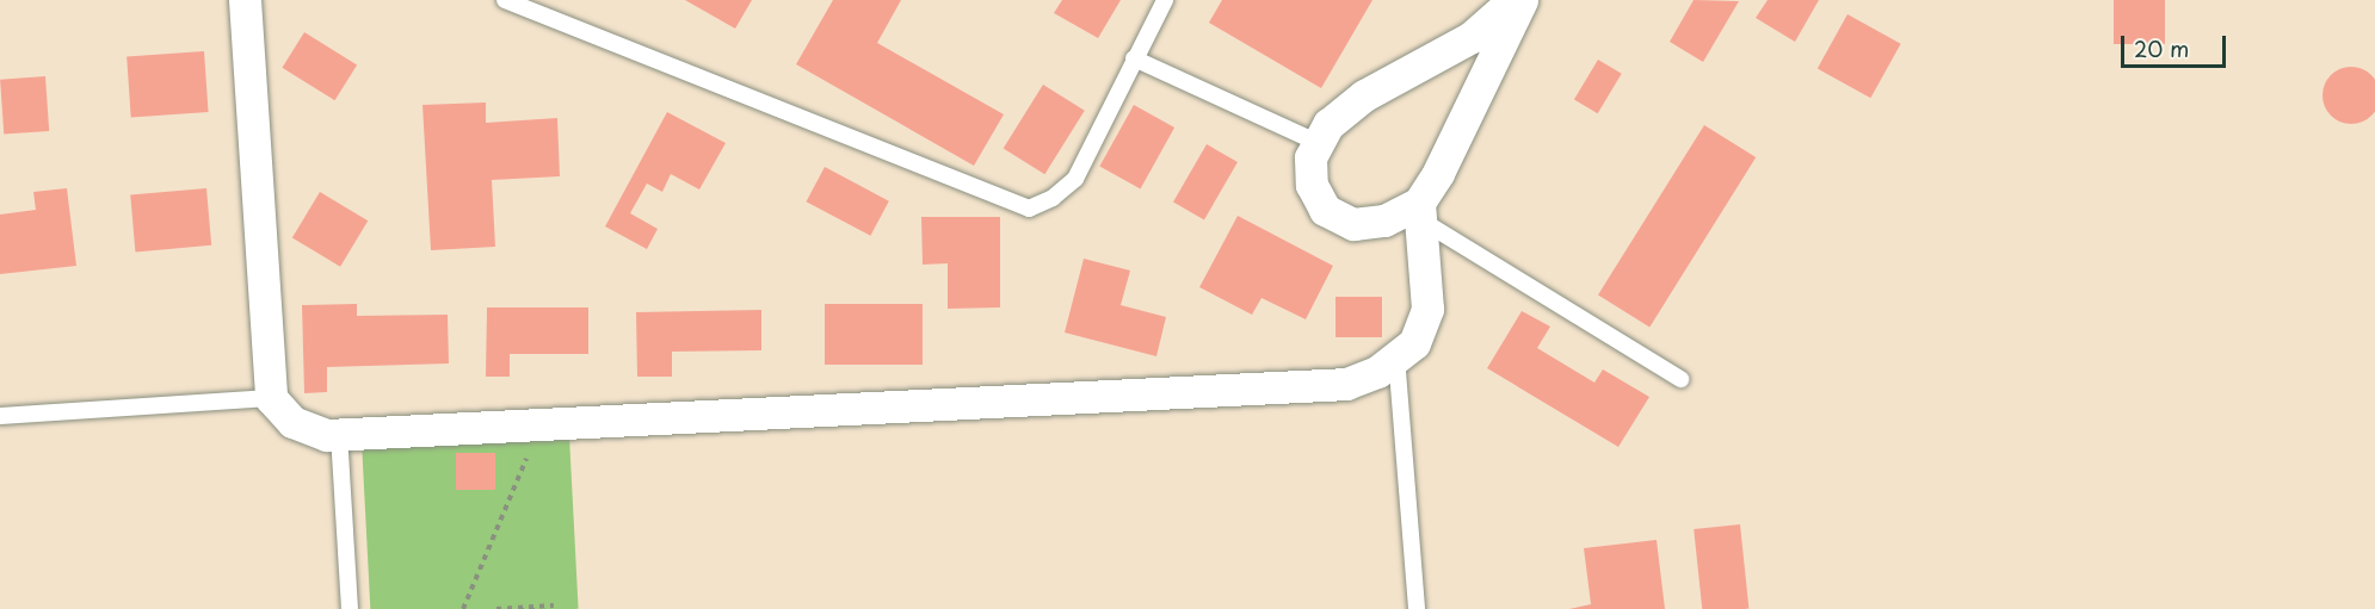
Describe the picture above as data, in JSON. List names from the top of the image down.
{
  "scale_bar": "20 m"
}
